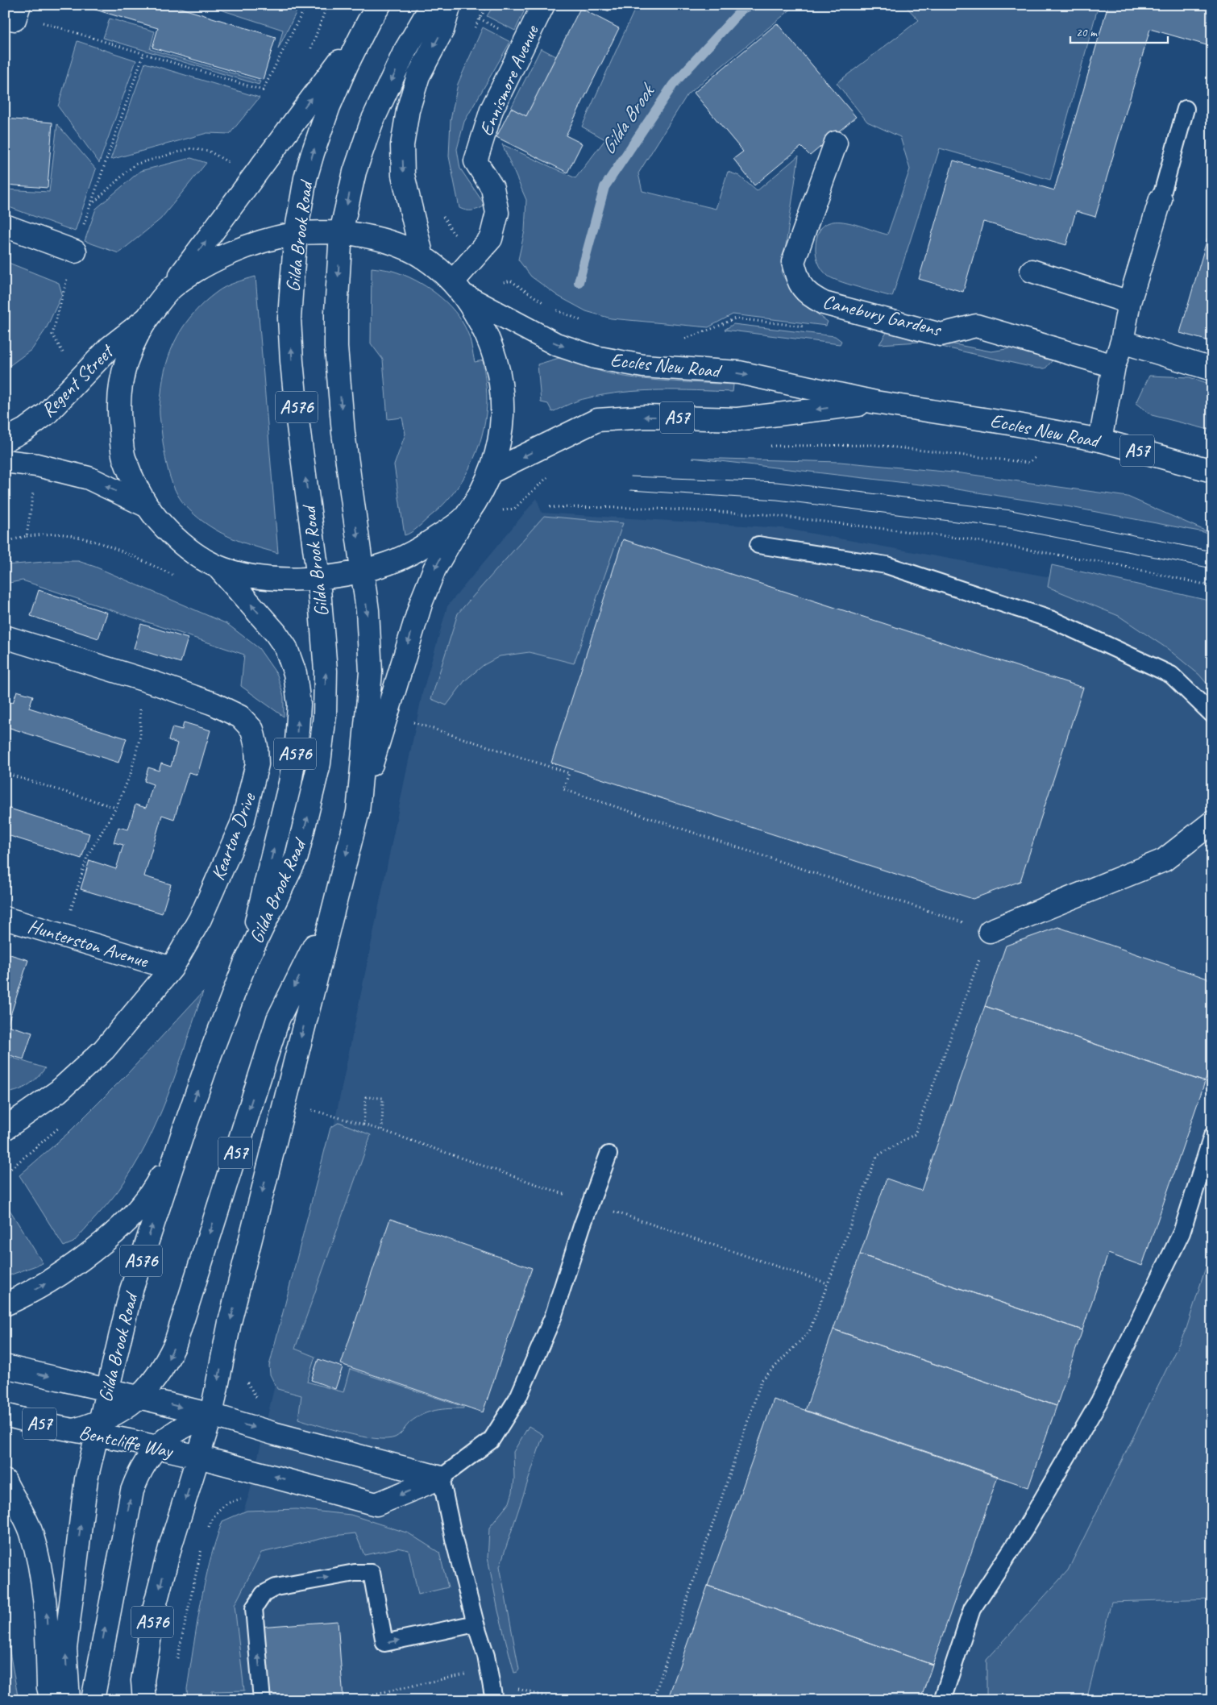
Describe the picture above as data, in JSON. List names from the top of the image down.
{
  "streets": {
    "main road": [
      "Ennismore Avenue",
      "Gilda Brook Road",
      "Canebury Gardens",
      "Eccles New Road",
      "Regent Street",
      "A576",
      "A57",
      "Kearton Drive",
      "Hunterston Avenue",
      "Bentcliffe Way"
    ]
  },
  "crossings": [
    ["Ennismore Avenue", "Eccles New Road"],
    ["Gilda Brook Road", "A576"],
    ["Gilda Brook Road", "A57"],
    ["Gilda Brook Road", "Bentcliffe Way"],
    ["A576", "A57"],
    ["A576", "Bentcliffe Way"],
    ["A57", "Bentcliffe Way"],
    ["Kearton Drive", "Hunterston Avenue"]
  ],
  "water": ["Gilda Brook"],
  "scale_bar": "20 m"
}
